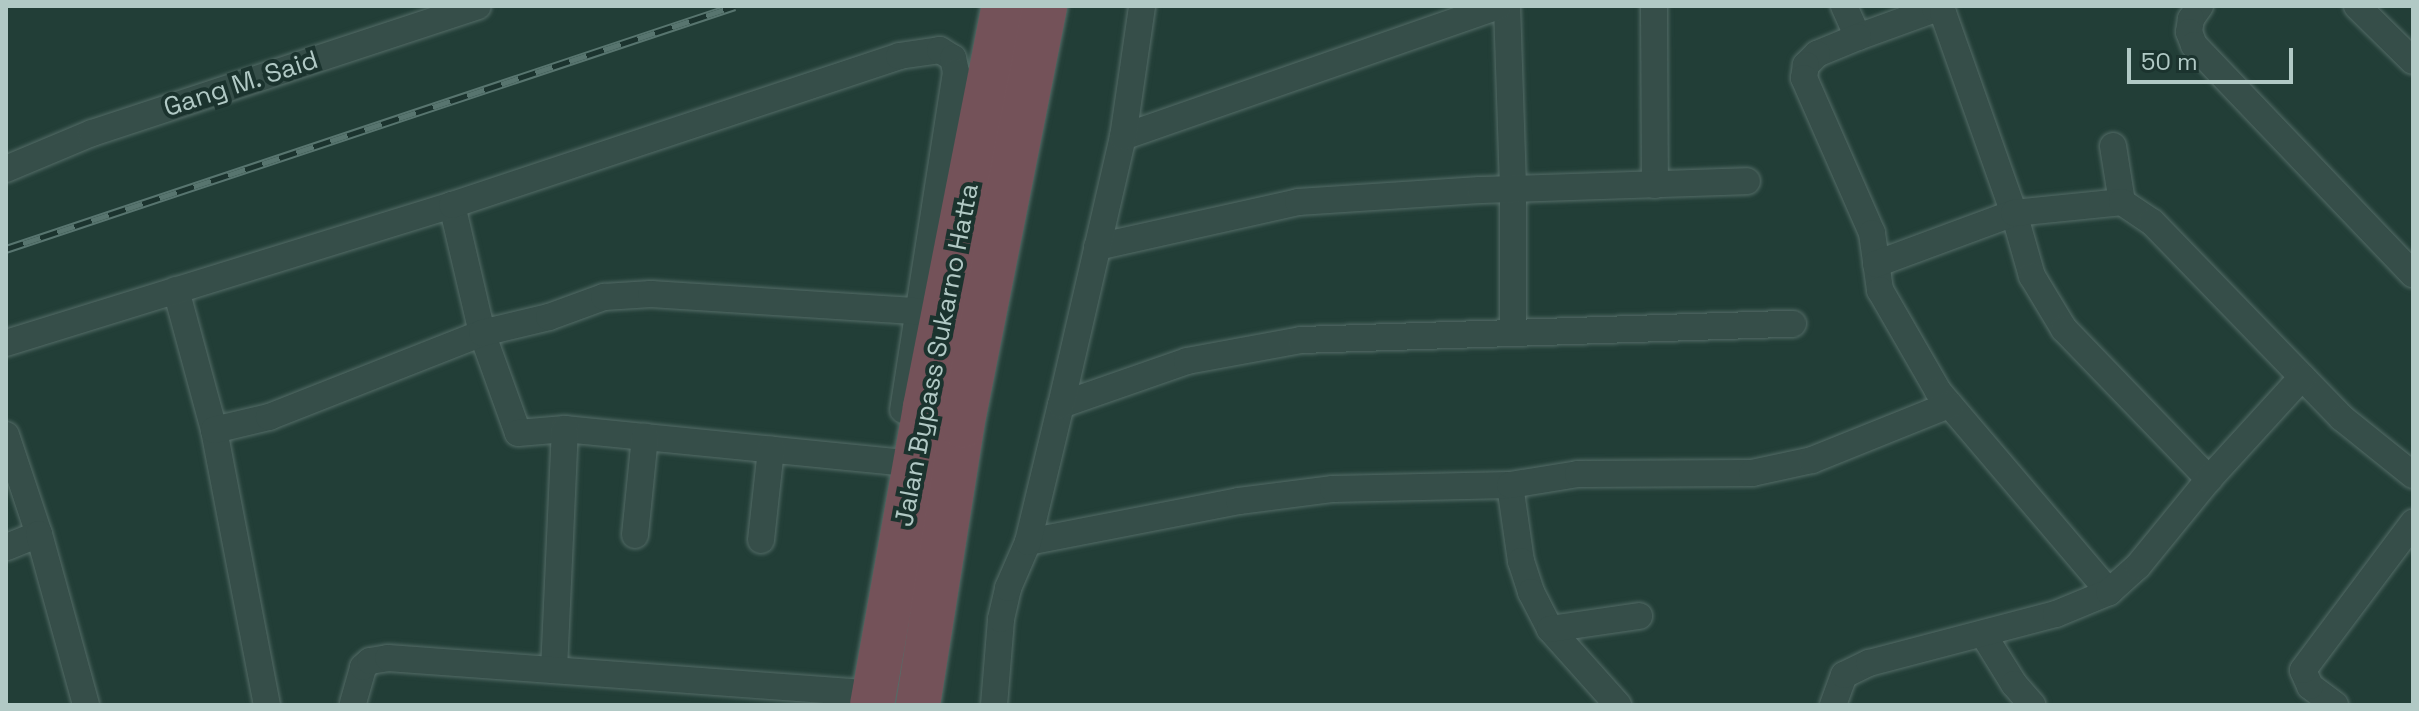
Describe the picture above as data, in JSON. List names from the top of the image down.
{
  "streets": {
    "highway": ["Jalan Bypass Sukarno Hatta"],
    "street": ["Gang M. Said"]
  },
  "scale_bar": "50 m"
}
